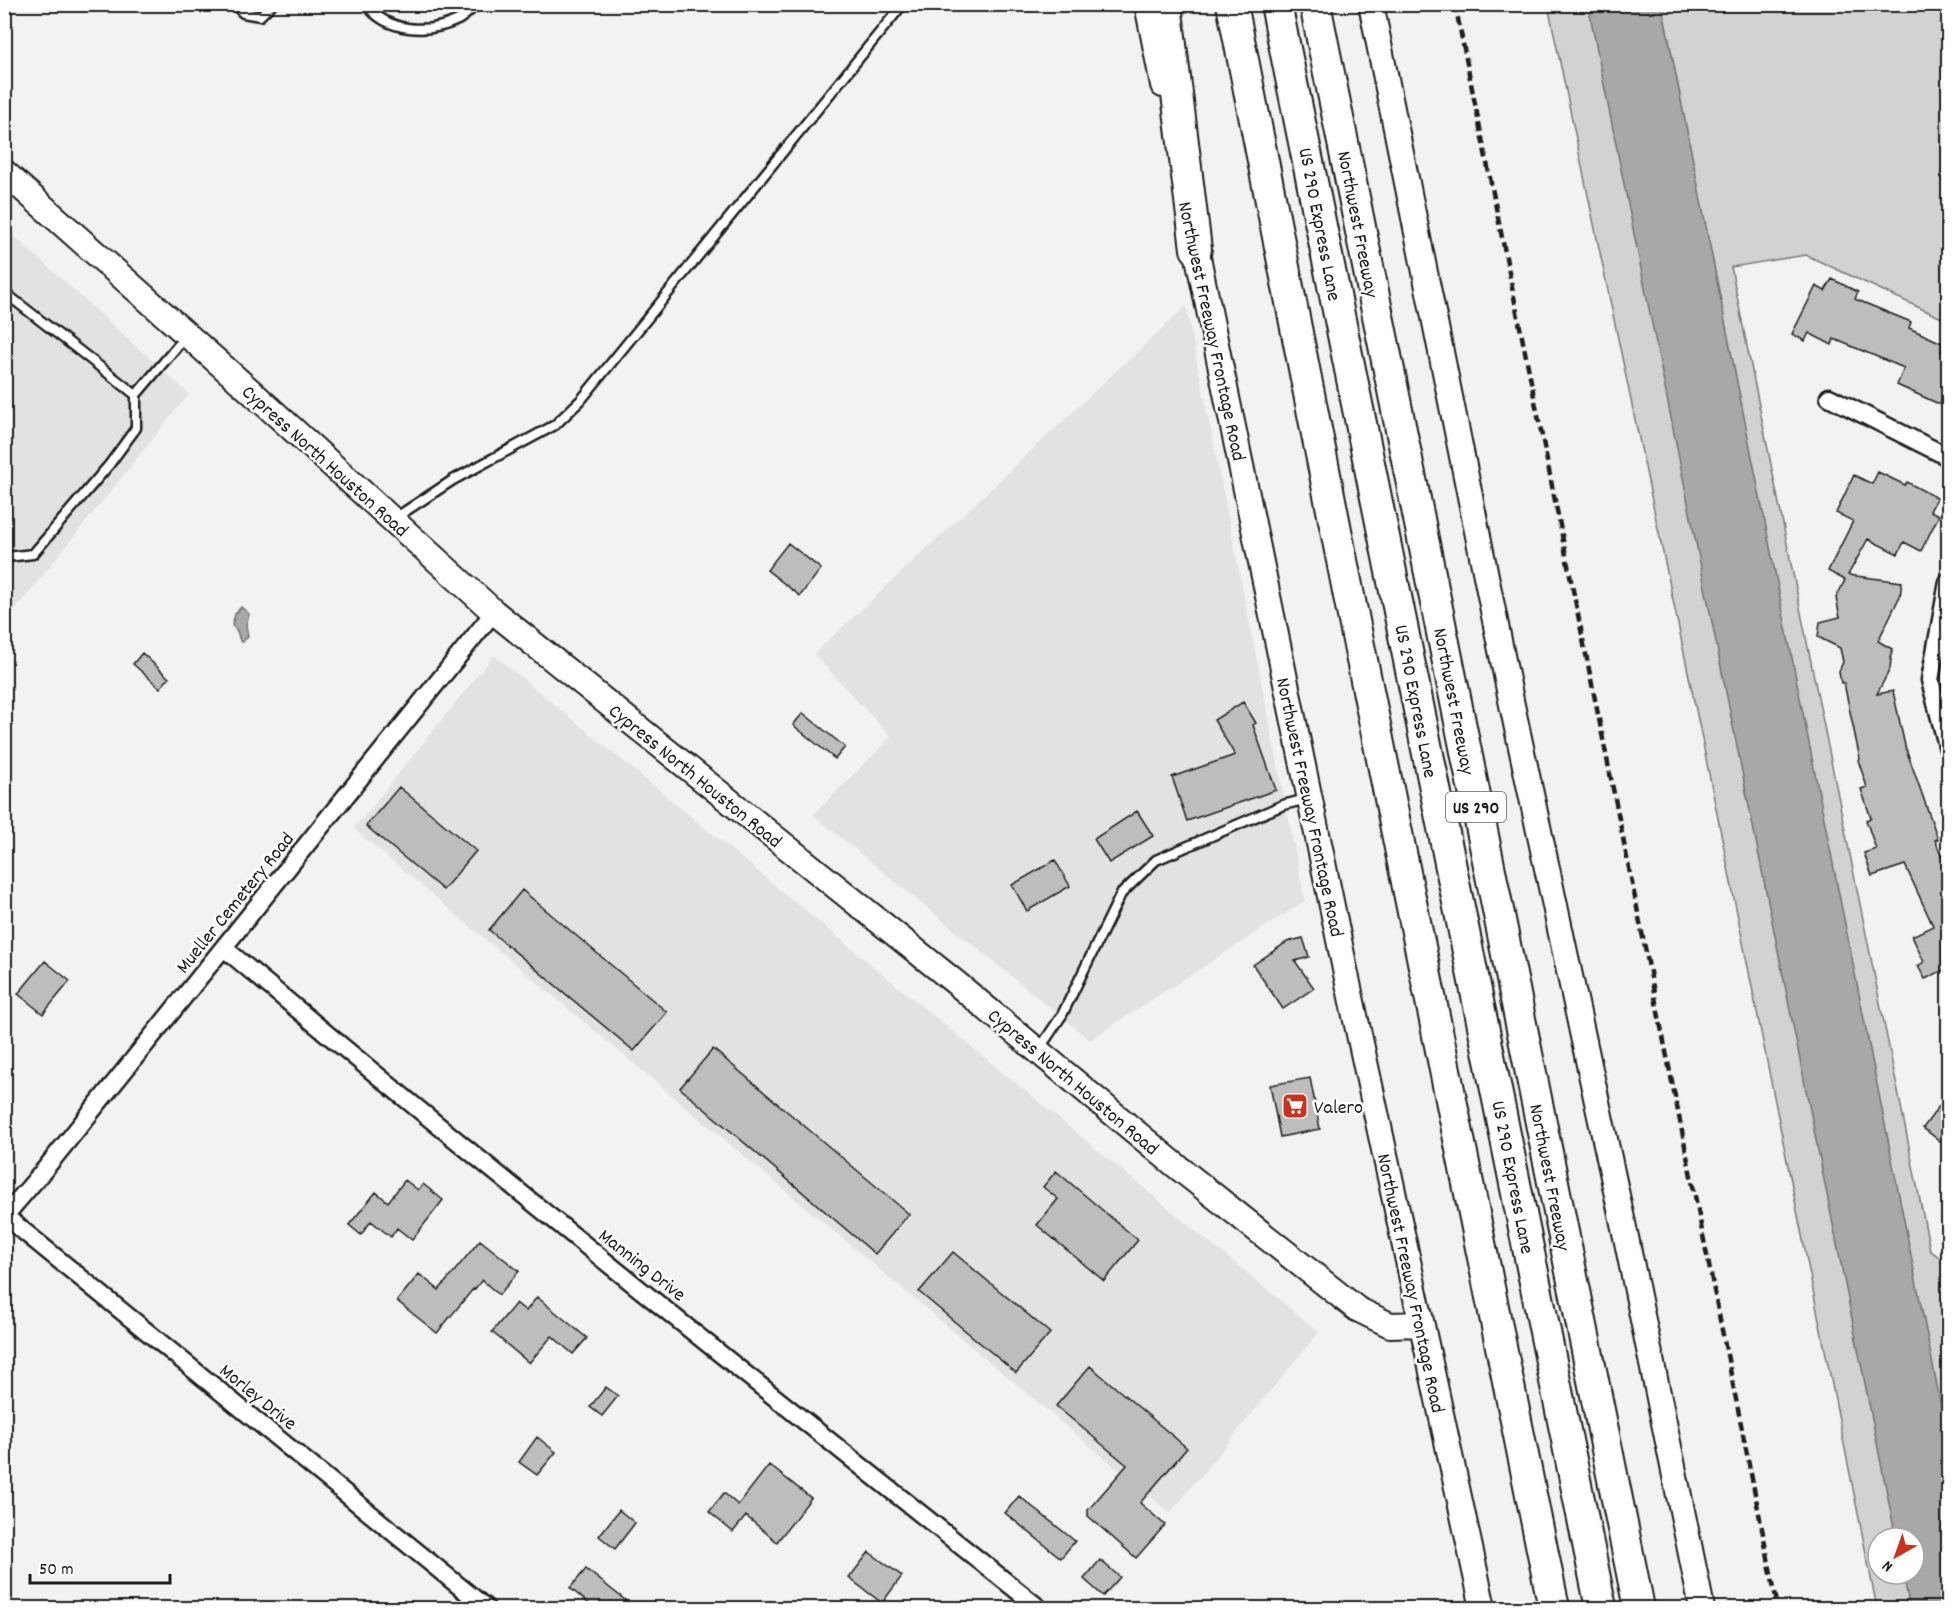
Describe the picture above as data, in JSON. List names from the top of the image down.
{
  "streets": {
    "highway": ["US 290 Express Lane", "Northwest Freeway", "US 290"],
    "main road": ["Northwest Freeway Frontage Road", "Cypress North Houston Road"],
    "street": ["Mueller Cemetery Road", "Manning Drive", "Morley Drive"]
  },
  "crossings": [
    ["Northwest Freeway Frontage Road", "Cypress North Houston Road"],
    ["Cypress North Houston Road", "Mueller Cemetery Road"],
    ["Mueller Cemetery Road", "Manning Drive"],
    ["Mueller Cemetery Road", "Morley Drive"]
  ],
  "places": {
    "supermarket": ["Valero"]
  },
  "scale_bar": "50 m",
  "north": "bottom left"
}
